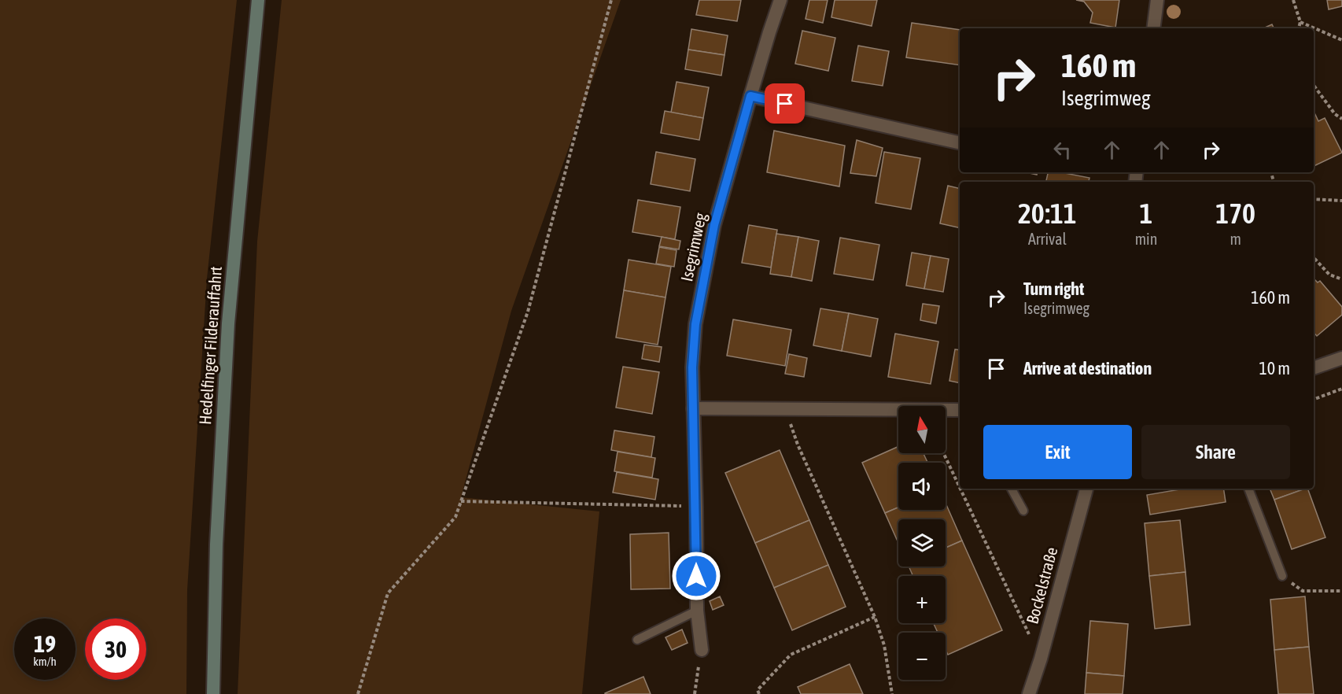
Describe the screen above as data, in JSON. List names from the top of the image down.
{
  "streets": {
    "main road": ["Hedelfinger Filderauffahrt"],
    "street": ["Isegrimweg", "Bockelstraße"]
  },
  "north": "top",
  "page": {
    "turn": ["160 m", "Isegrimweg"],
    "eta": [
      "20:11",
      "Arrival",
      "1",
      "min",
      "170",
      "m"
    ],
    "list": [
      {
        "name": "Turn right",
        "note": "Isegrimweg",
        "value": "160 m"
      },
      {
        "name": "Arrive at destination",
        "value": "10 m"
      }
    ],
    "map_buttons": ["+", "−"],
    "buttons": ["Exit", "Share"],
    "speed": "19 km/h",
    "limit": "30"
  }
}
